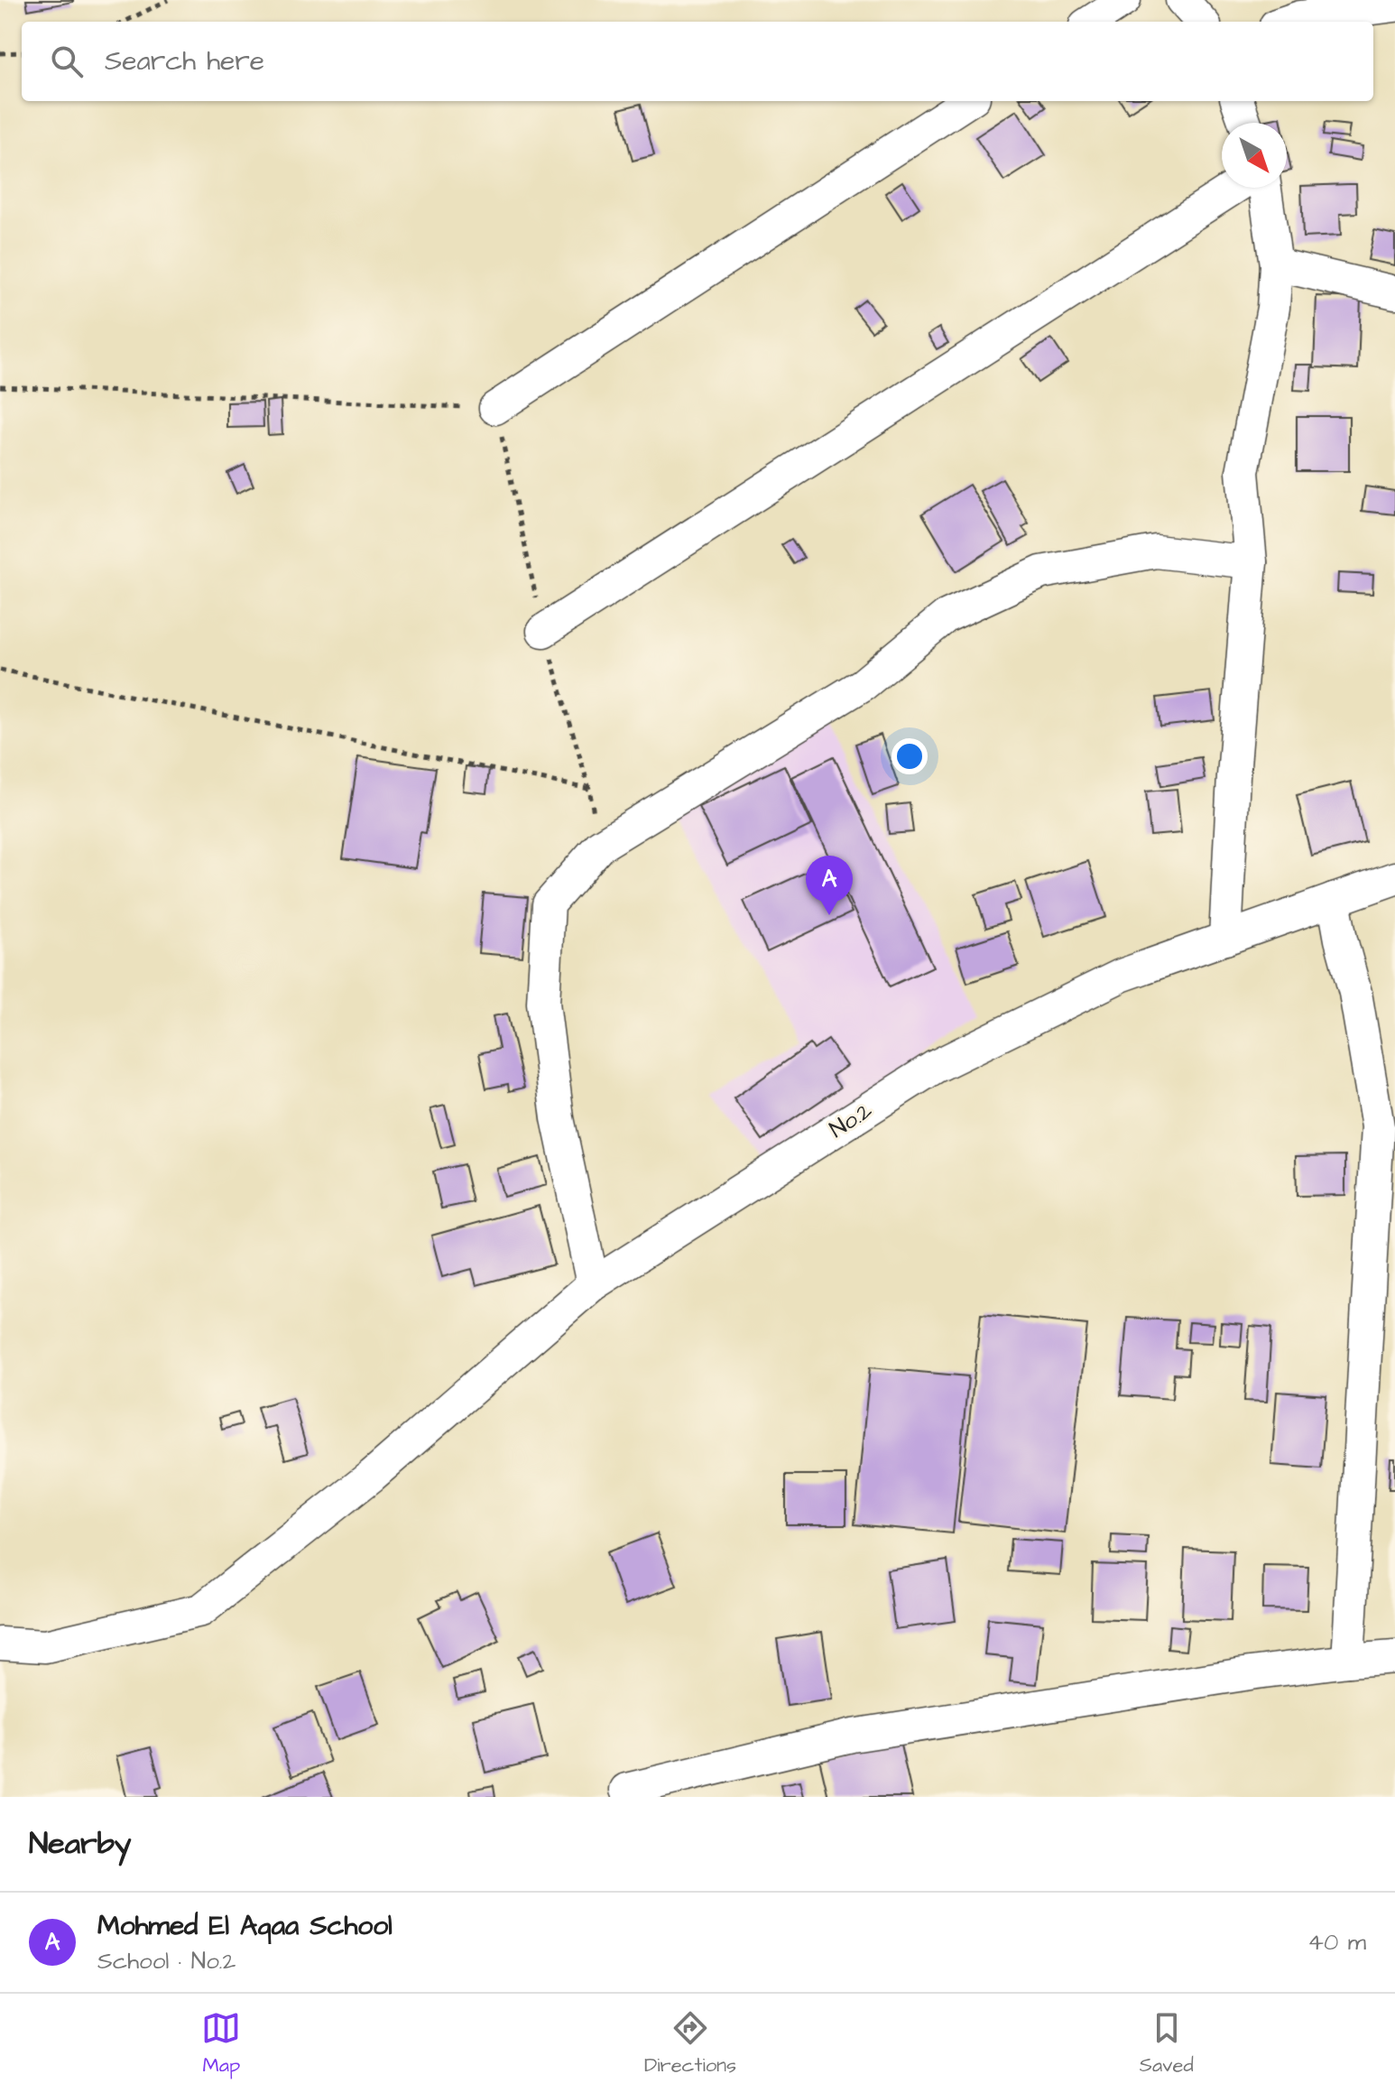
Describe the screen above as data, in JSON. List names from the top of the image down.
{
  "streets": {
    "street": ["No.2"]
  },
  "north": "bottom right",
  "page": {
    "search": "Search here",
    "pins": "A",
    "heading": "Nearby",
    "list": [
      {
        "mark": "A",
        "name": "Mohmed El Aqaa School",
        "note": "School · No.2",
        "value": "40 m"
      }
    ],
    "nav": ["Map", "Directions", "Saved"]
  }
}
